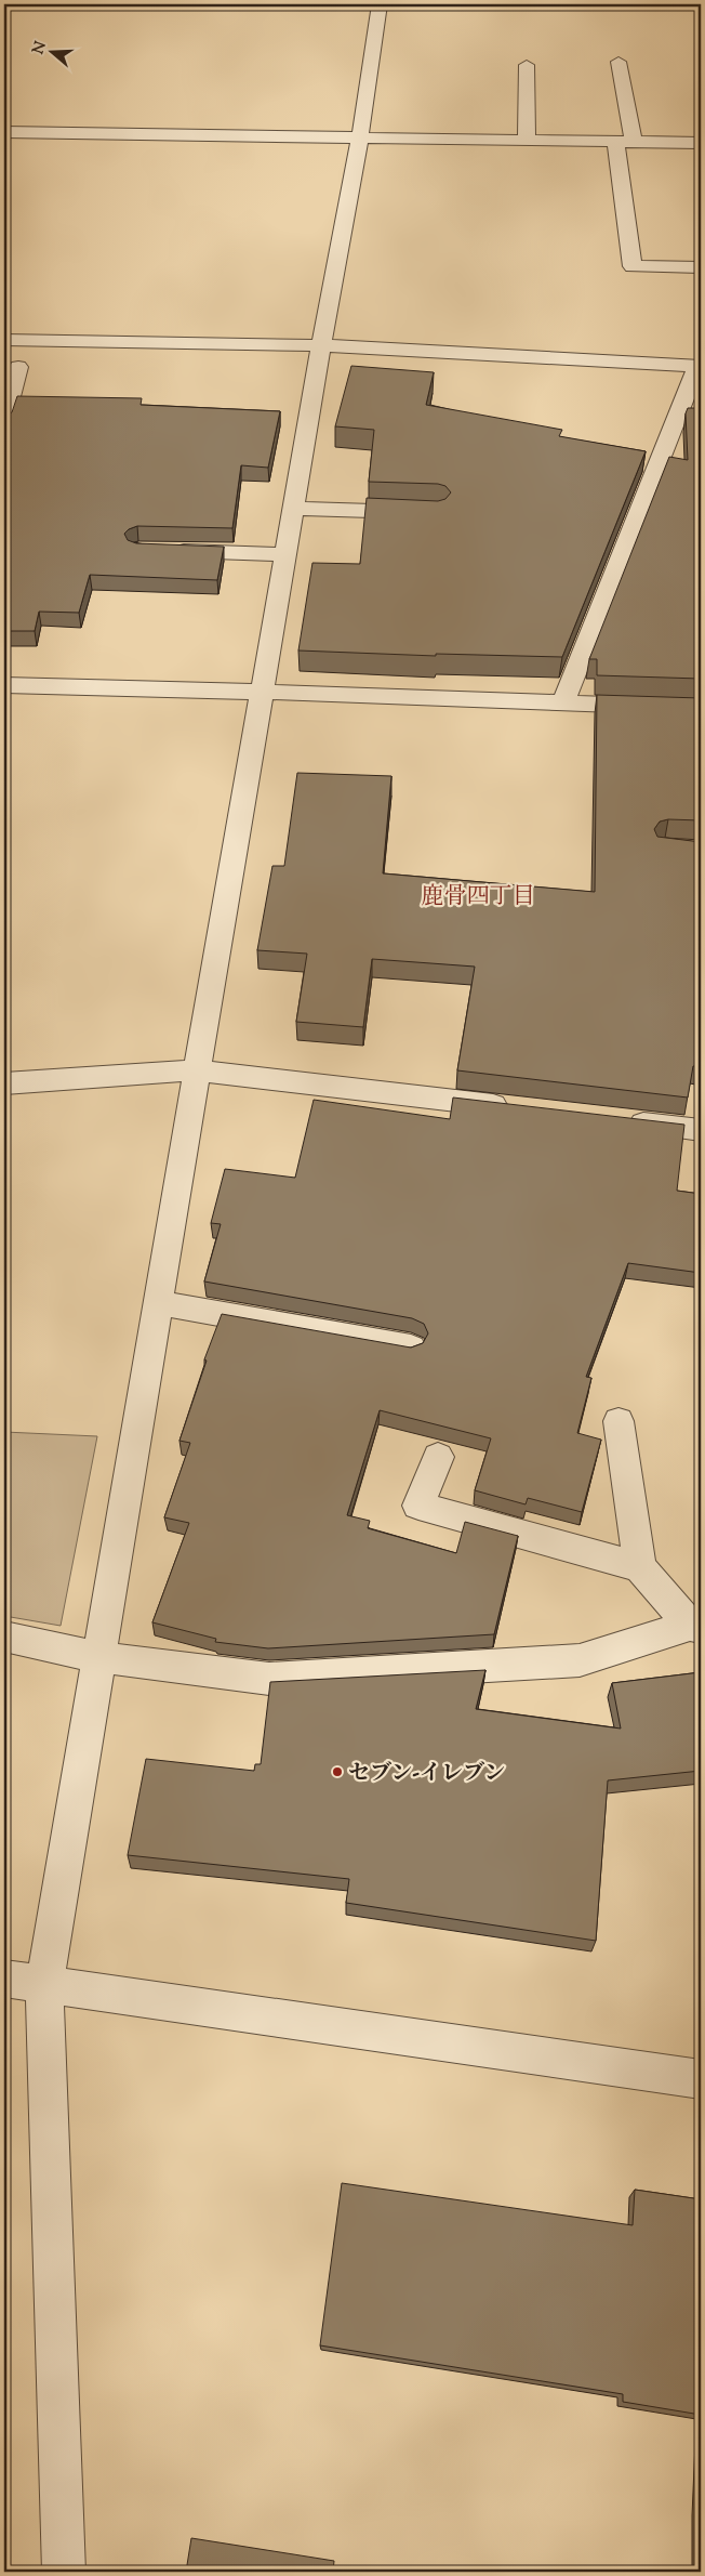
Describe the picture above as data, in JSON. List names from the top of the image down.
{
  "districts": ["鹿骨四丁目"],
  "places": ["セブン-イレブン"],
  "north": "left"
}
